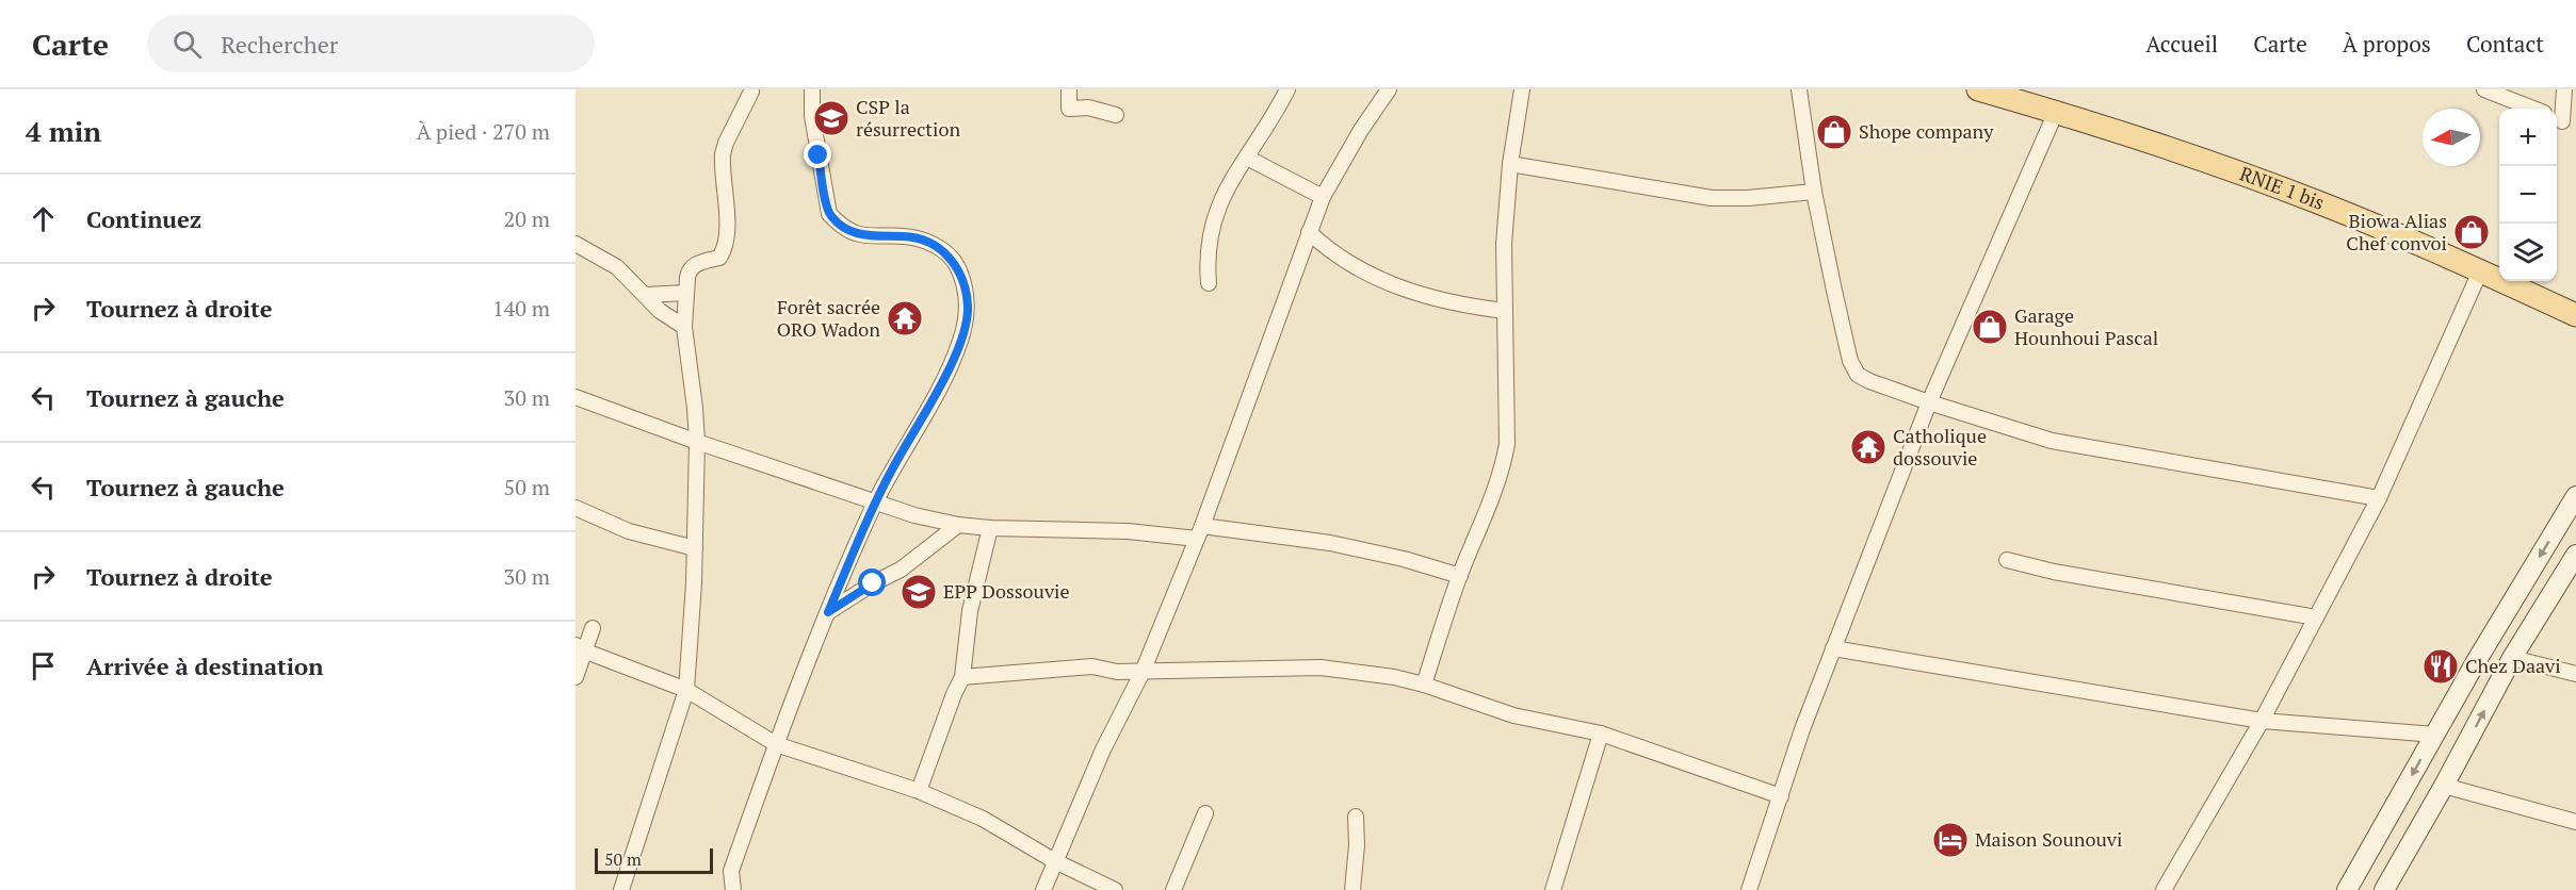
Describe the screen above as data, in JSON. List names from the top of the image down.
{
  "streets": {
    "main road": ["RNIE 1 bis"]
  },
  "places": {
    "school or university": ["CSP la résurrection", "EPP Dossouvie"],
    "shop": ["Shope company", "Biowa Alias Chef convoi", "Garage Hounhoui Pascal"],
    "temple": ["Forêt sacrée ORO Wadon", "Catholique dossouvie"],
    "restaurant": ["Chez Daavi"],
    "hotel": ["Maison Sounouvi"]
  },
  "scale_bar": "50 m",
  "north": "left",
  "page": {
    "header": "Carte",
    "search": "Rechercher",
    "nav": [
      "Accueil",
      "Carte",
      "À propos",
      "Contact"
    ],
    "heading": ["4 min", "À pied · 270 m"],
    "map_buttons": ["+", "−"],
    "list": [
      ["Continuez", "20 m"],
      ["Tournez à droite", "140 m"],
      ["Tournez à gauche", "30 m"],
      ["Tournez à gauche", "50 m"],
      ["Tournez à droite", "30 m"],
      "Arrivée à destination"
    ],
    "scale": "50 m"
  }
}
